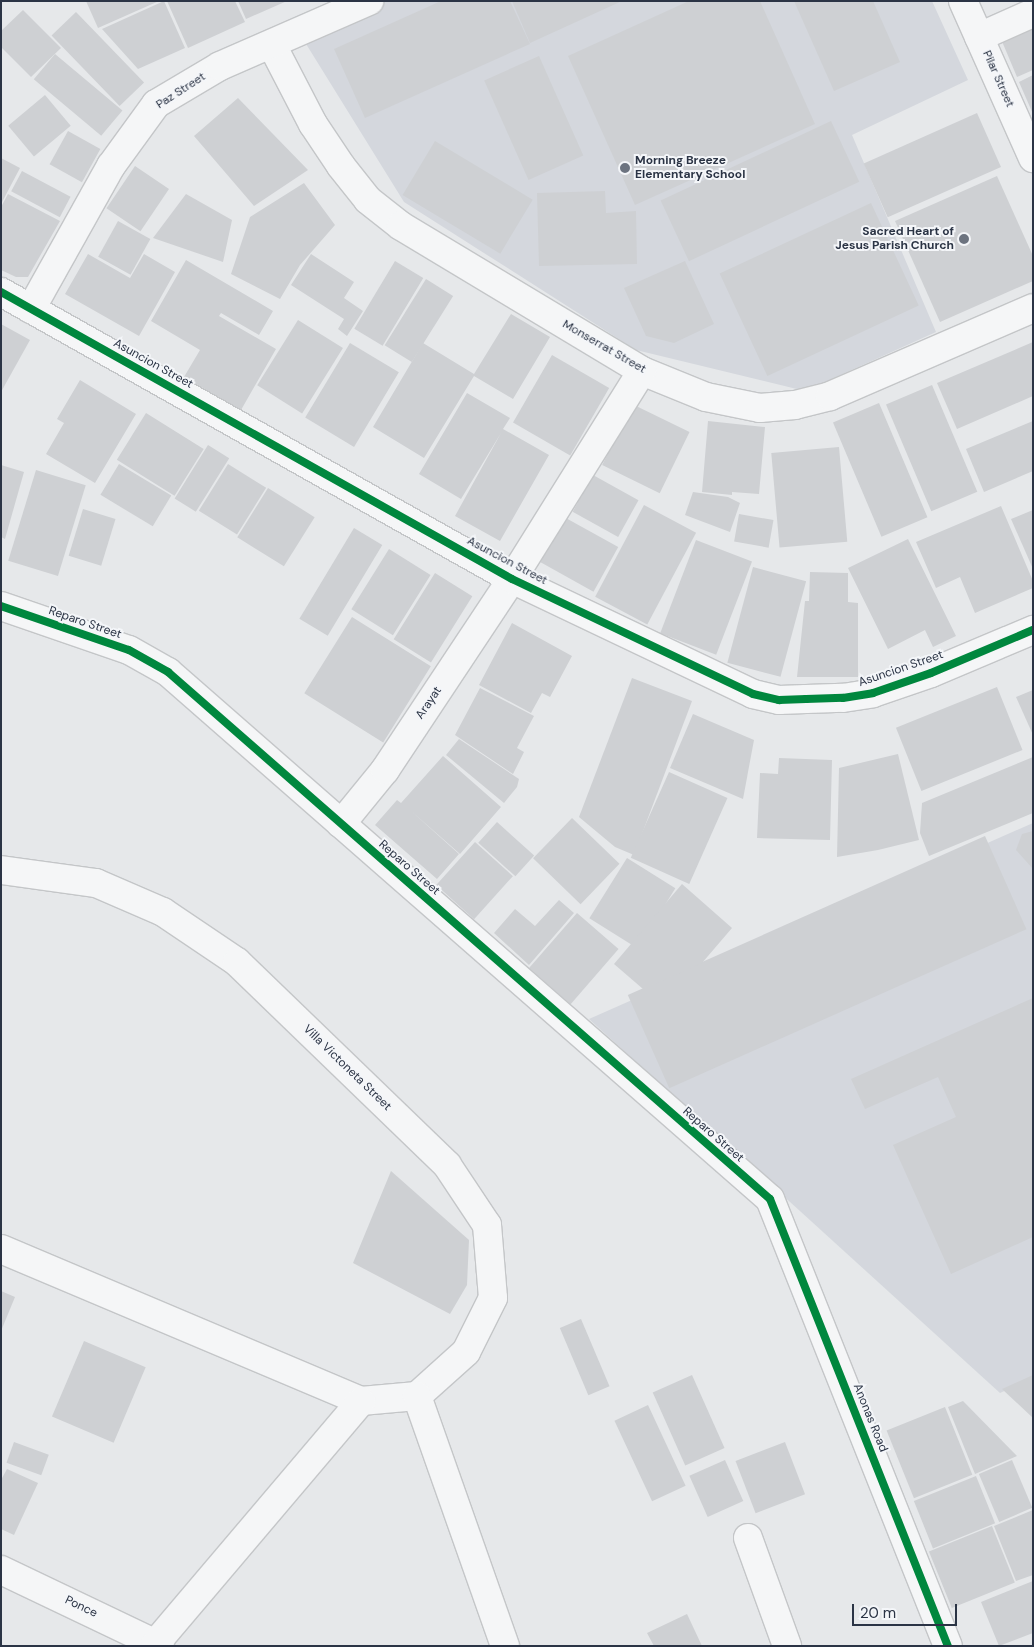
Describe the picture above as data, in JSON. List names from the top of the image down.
{
  "streets": {
    "street": [
      "Pilar Street",
      "Paz Street",
      "Monserrat Street",
      "Asuncion Street",
      "Reparo Street",
      "Arayat",
      "Villa Victoneta Street",
      "Anonas Road",
      "Ponce"
    ]
  },
  "crossings": [
    ["Paz Street", "Monserrat Street"],
    ["Paz Street", "Asuncion Street"],
    ["Monserrat Street", "Arayat"],
    ["Asuncion Street", "Arayat"],
    ["Reparo Street", "Arayat"],
    ["Reparo Street", "Anonas Road"]
  ],
  "places": ["Morning Breeze Elementary School", "Sacred Heart of Jesus Parish Church"],
  "scale_bar": "20 m"
}
